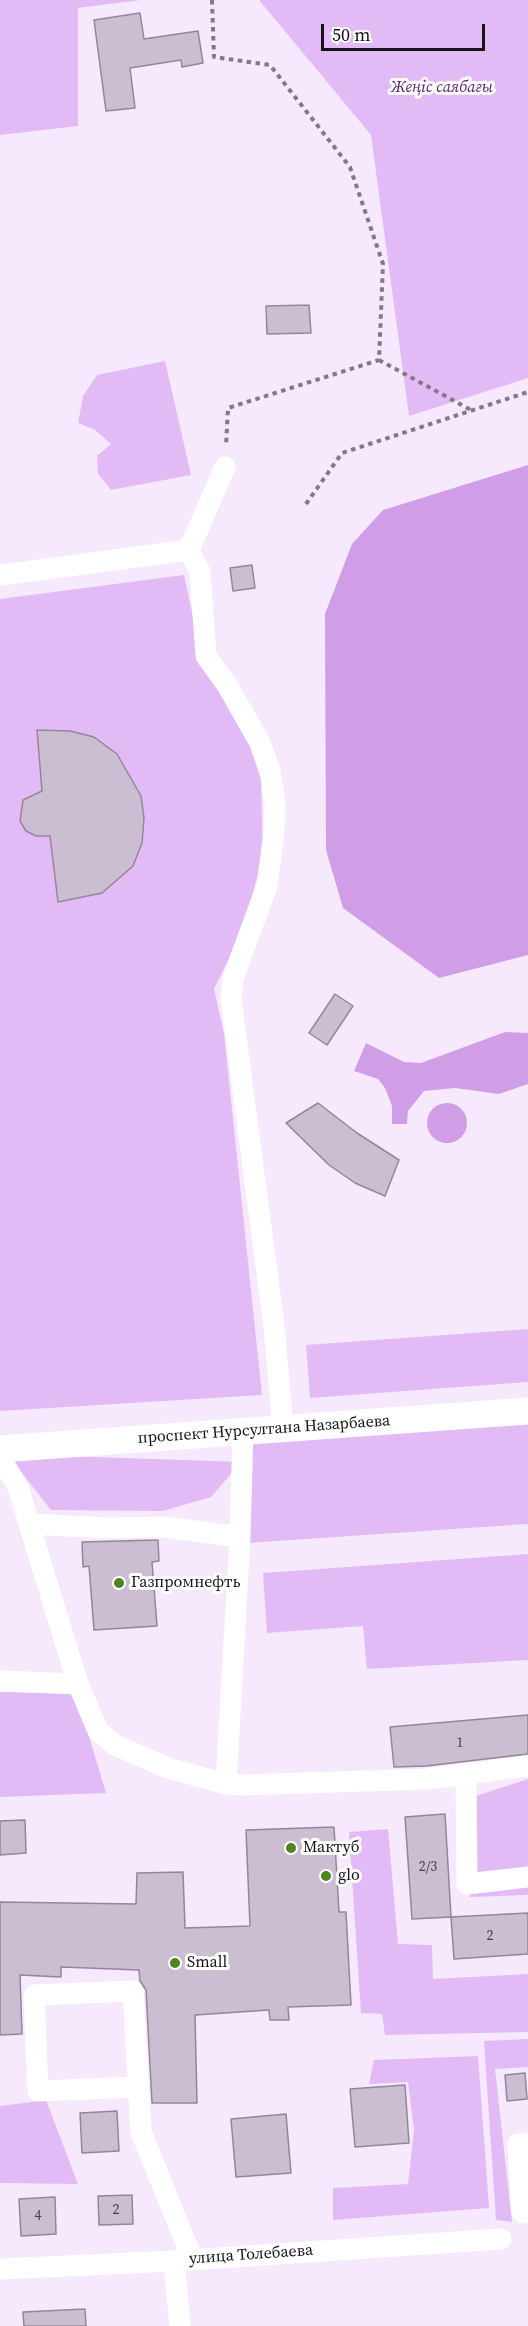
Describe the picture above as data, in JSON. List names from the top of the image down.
{
  "streets": {
    "main road": ["проспект Нурсултана Назарбаева"],
    "street": ["улица Толебаева"]
  },
  "parks": ["Жеңіс саябағы"],
  "places": [
    "Газпромнефть",
    "Мактуб",
    "glo",
    "Small"
  ],
  "house_numbers": [
    "1",
    "2/3",
    "2",
    "2",
    "4"
  ],
  "scale_bar": "50 m"
}
